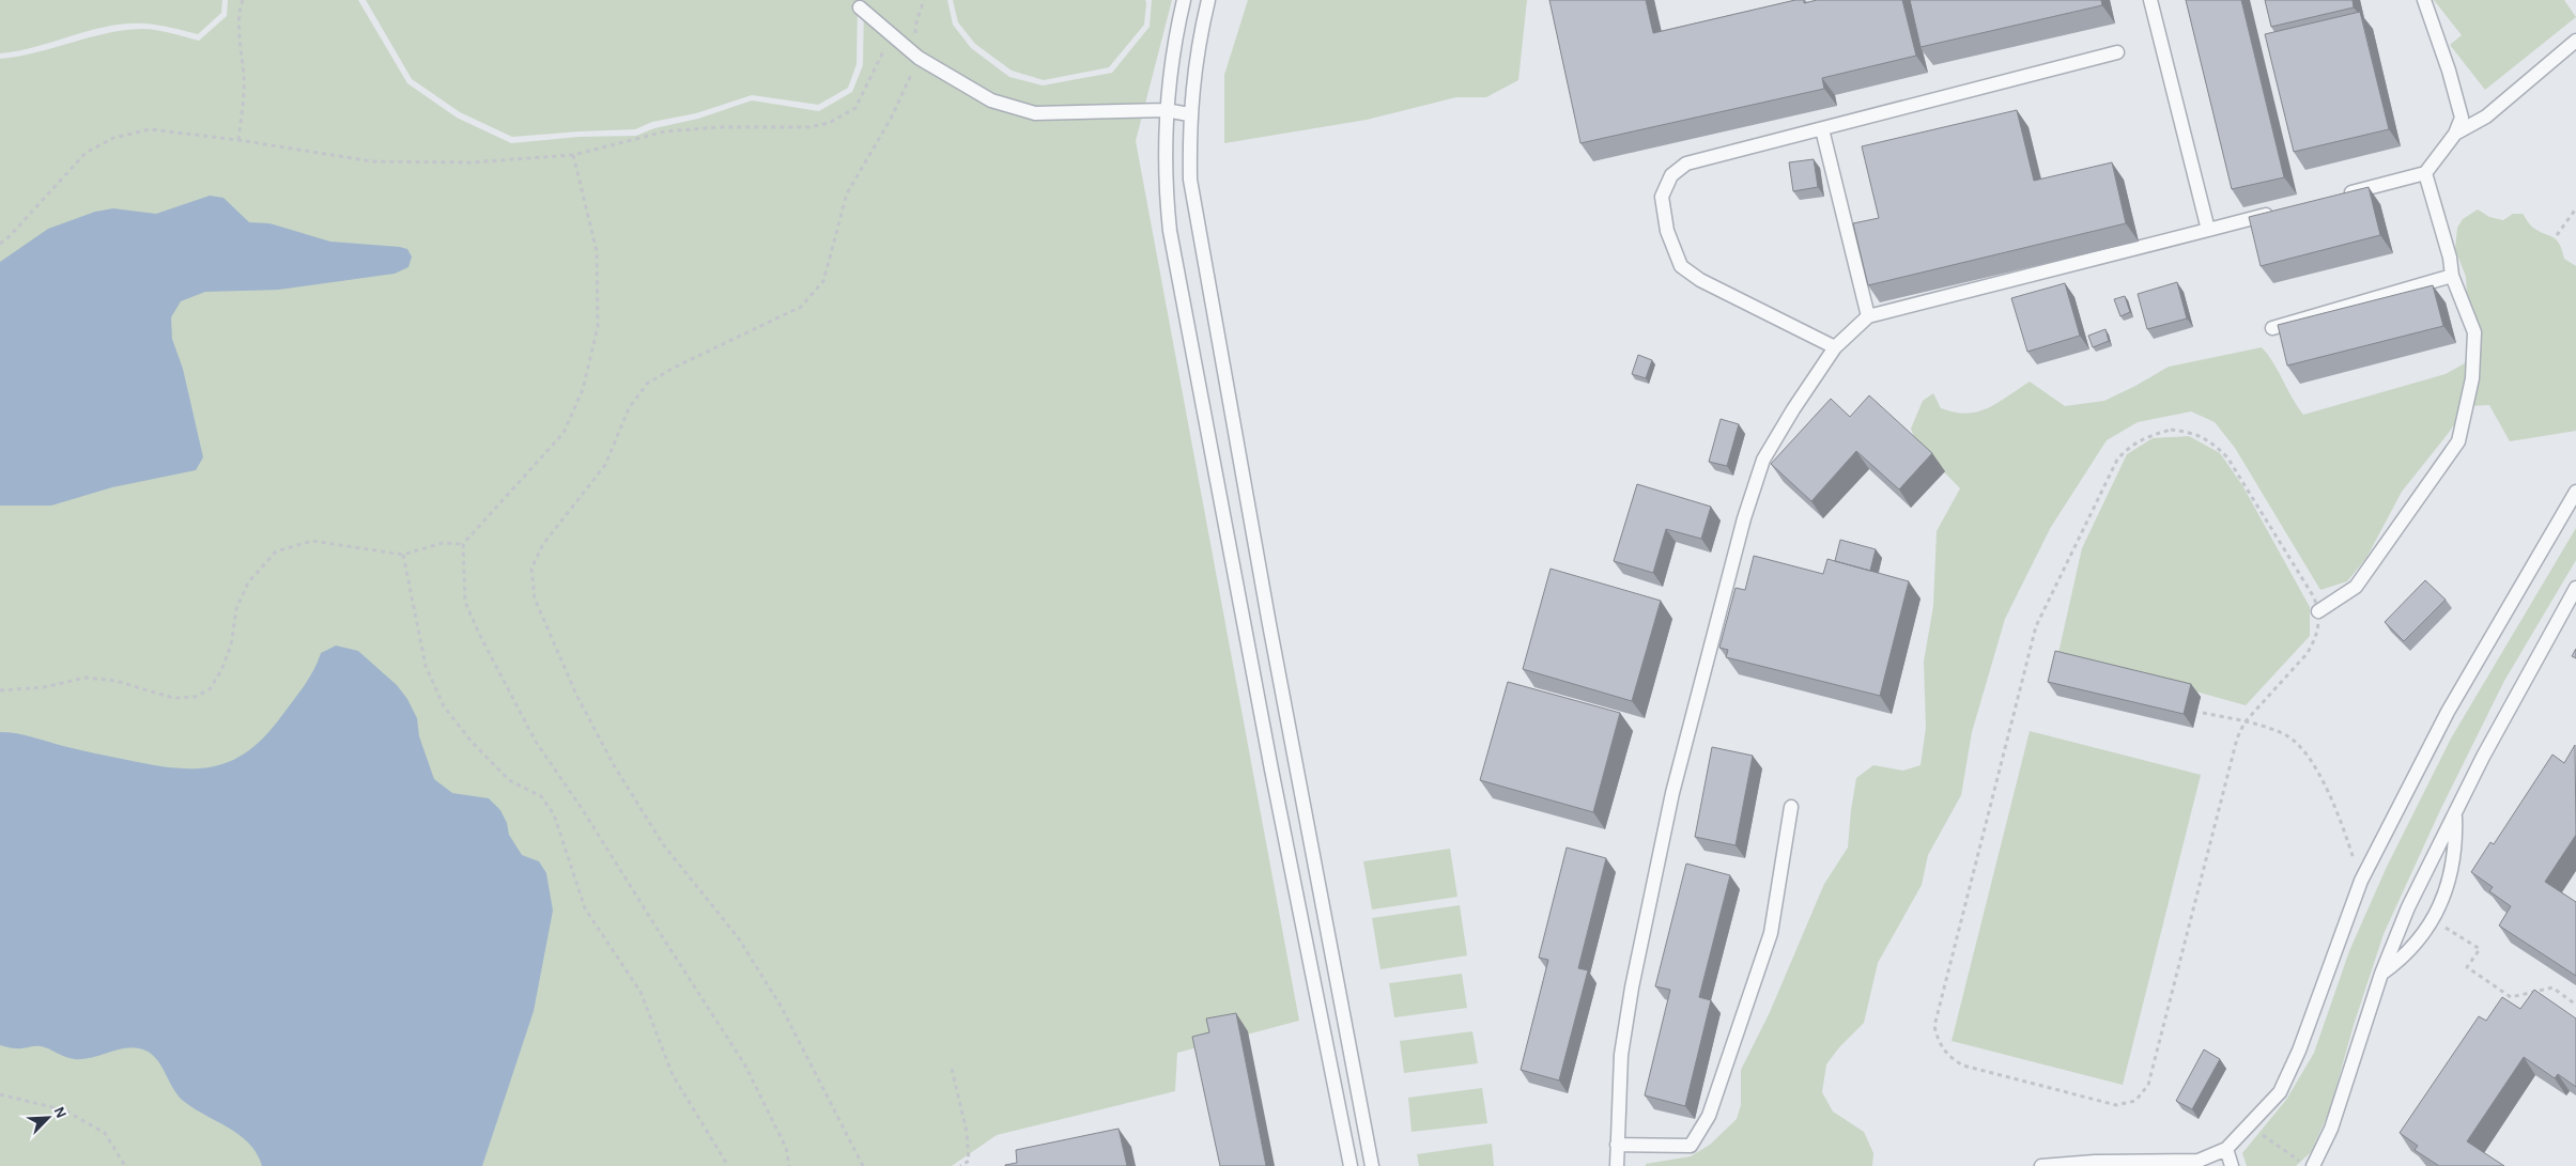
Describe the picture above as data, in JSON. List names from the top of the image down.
{
  "north": "top right"
}
